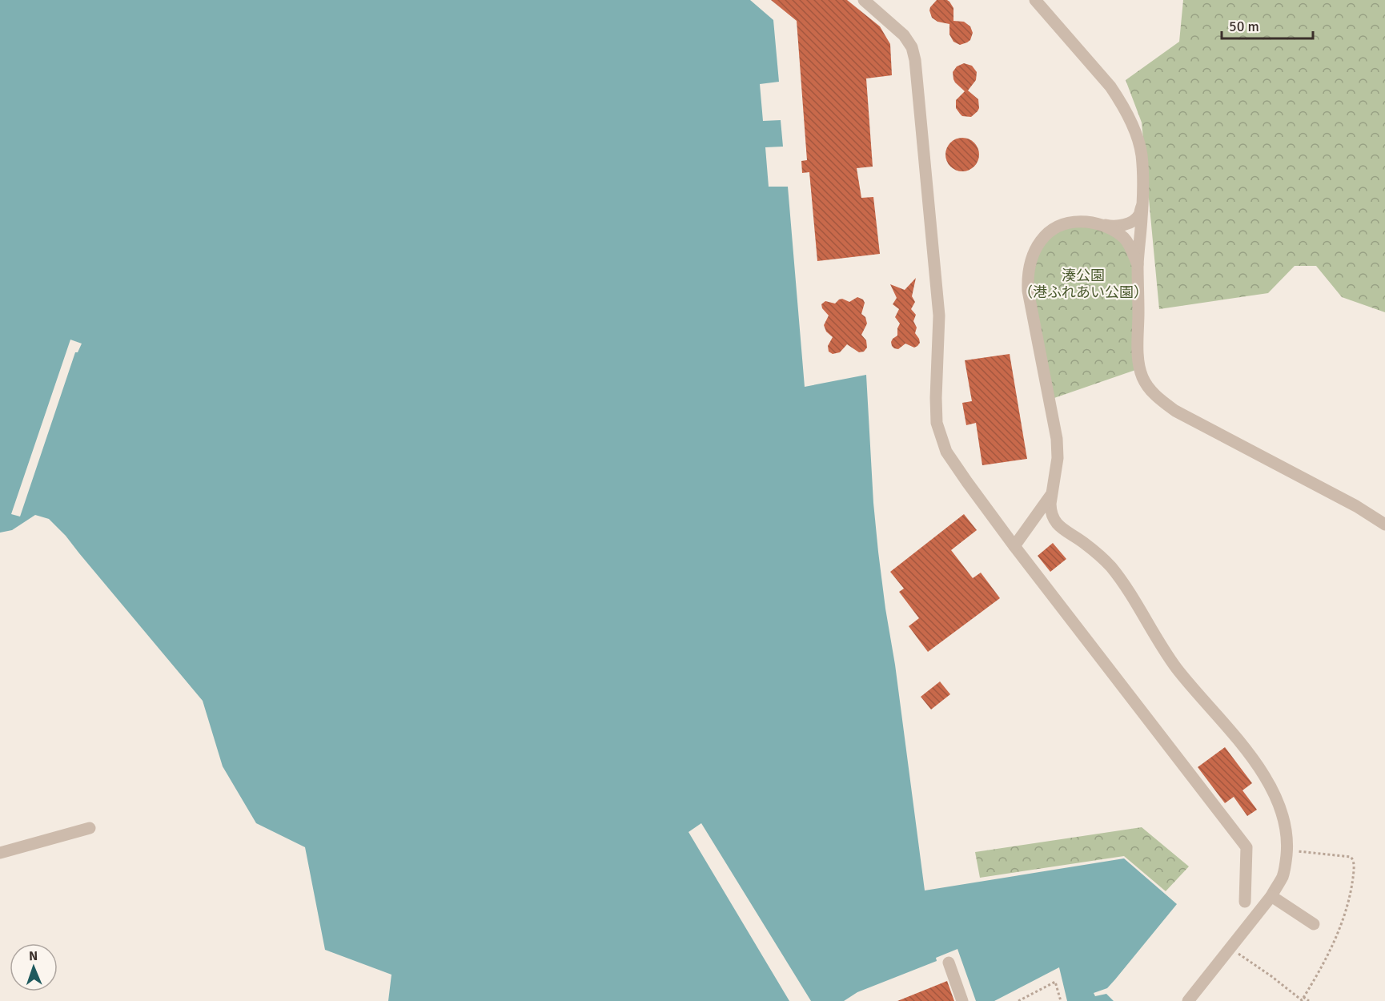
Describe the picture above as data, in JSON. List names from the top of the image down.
{
  "parks": ["湊公園 （港ふれあい公園）"],
  "scale_bar": "50 m",
  "north": "top"
}
